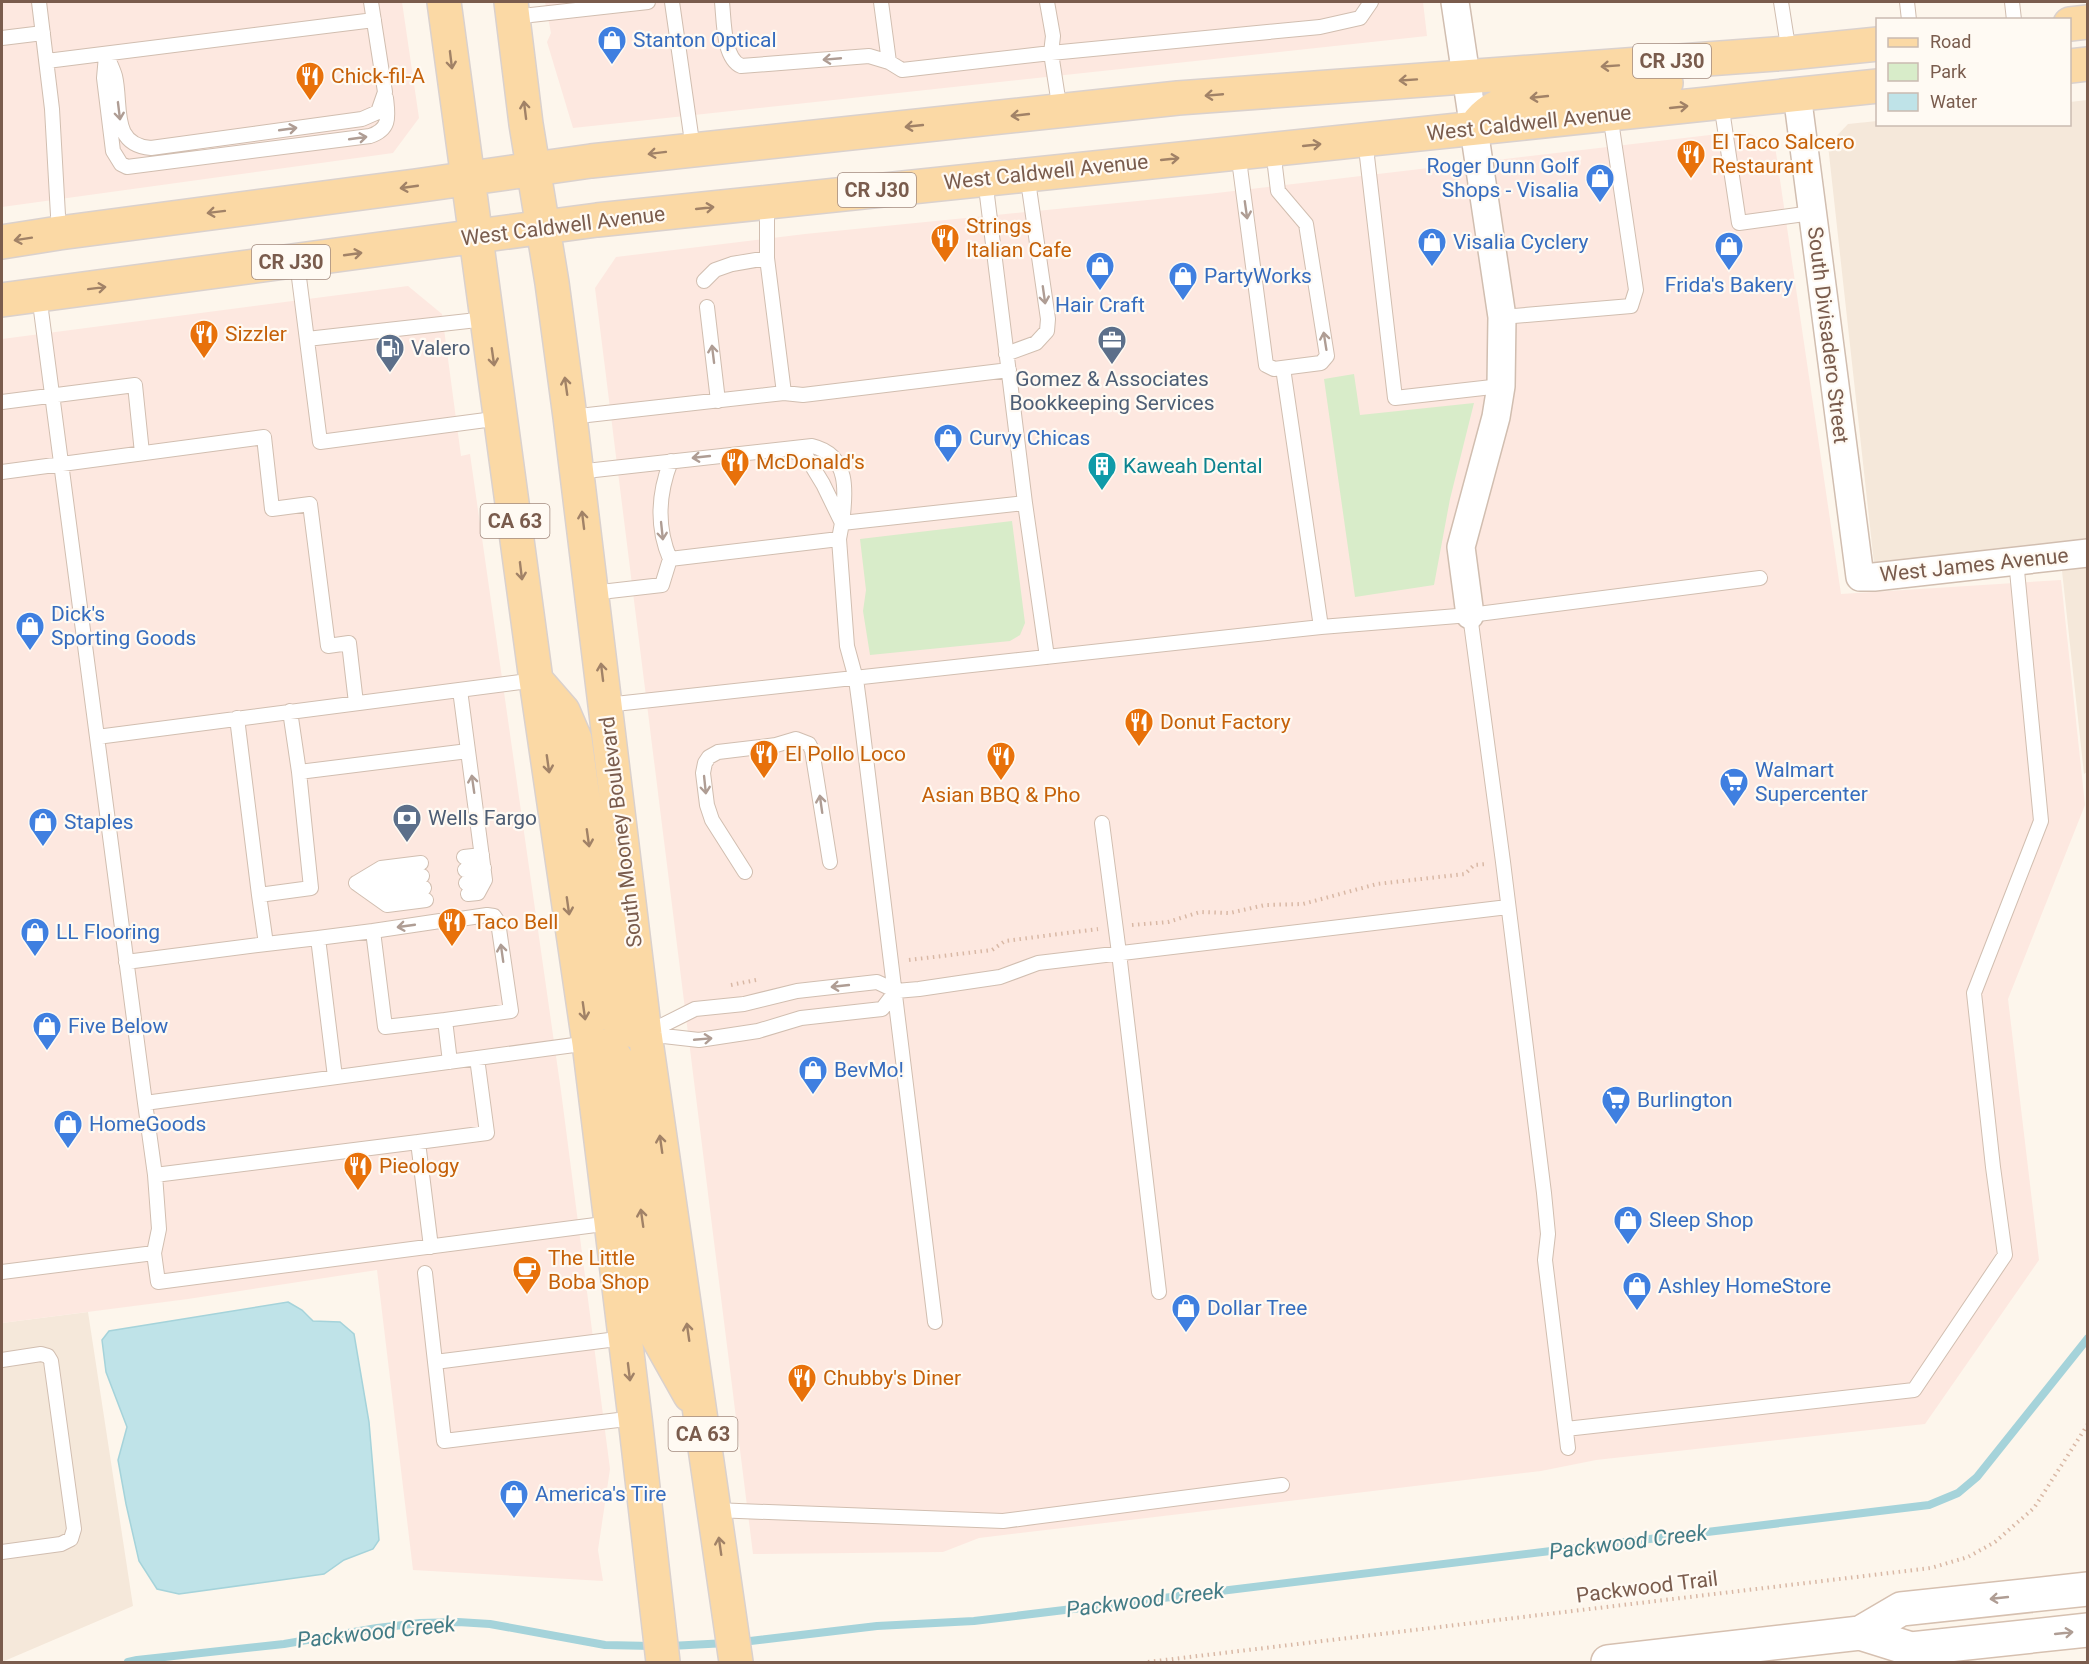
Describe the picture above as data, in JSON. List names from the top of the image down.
{
  "streets": {
    "main road": [
      "CR J30",
      "West Caldwell Avenue",
      "CA 63",
      "South Mooney Boulevard"
    ],
    "street": ["South Divisadero Street", "West James Avenue"],
    "path": ["Packwood Trail"]
  },
  "crossings": [
    ["CR J30", "CA 63"],
    ["CR J30", "South Mooney Boulevard"],
    ["West Caldwell Avenue", "South Divisadero Street"],
    ["West Caldwell Avenue", "CA 63"],
    ["West Caldwell Avenue", "South Mooney Boulevard"],
    ["South Divisadero Street", "West James Avenue"]
  ],
  "water": ["Packwood Creek"],
  "places": {
    "shop": [
      "Stanton Optical",
      "Roger Dunn Golf Shops - Visalia",
      "Visalia Cyclery",
      "Frida's Bakery",
      "Hair Craft",
      "PartyWorks",
      "Curvy Chicas",
      "Dick's Sporting Goods",
      "Staples",
      "LL Flooring",
      "Five Below",
      "BevMo!",
      "HomeGoods",
      "Sleep Shop",
      "Ashley HomeStore",
      "Dollar Tree",
      "America's Tire"
    ],
    "restaurant": [
      "Chick-fil-A",
      "El Taco Salcero Restaurant",
      "Strings Italian Cafe",
      "Sizzler",
      "McDonald's",
      "Donut Factory",
      "El Pollo Loco",
      "Asian BBQ & Pho",
      "Taco Bell",
      "Pieology",
      "Chubby's Diner"
    ],
    "office": ["Gomez & Associates Bookkeeping Services"],
    "fuel station": ["Valero"],
    "building": ["Kaweah Dental"],
    "supermarket": ["Walmart Supercenter", "Burlington"],
    "bank": ["Wells Fargo"],
    "cafe": ["The Little Boba Shop"]
  },
  "legend": ["Road", "Park", "Water"]
}
